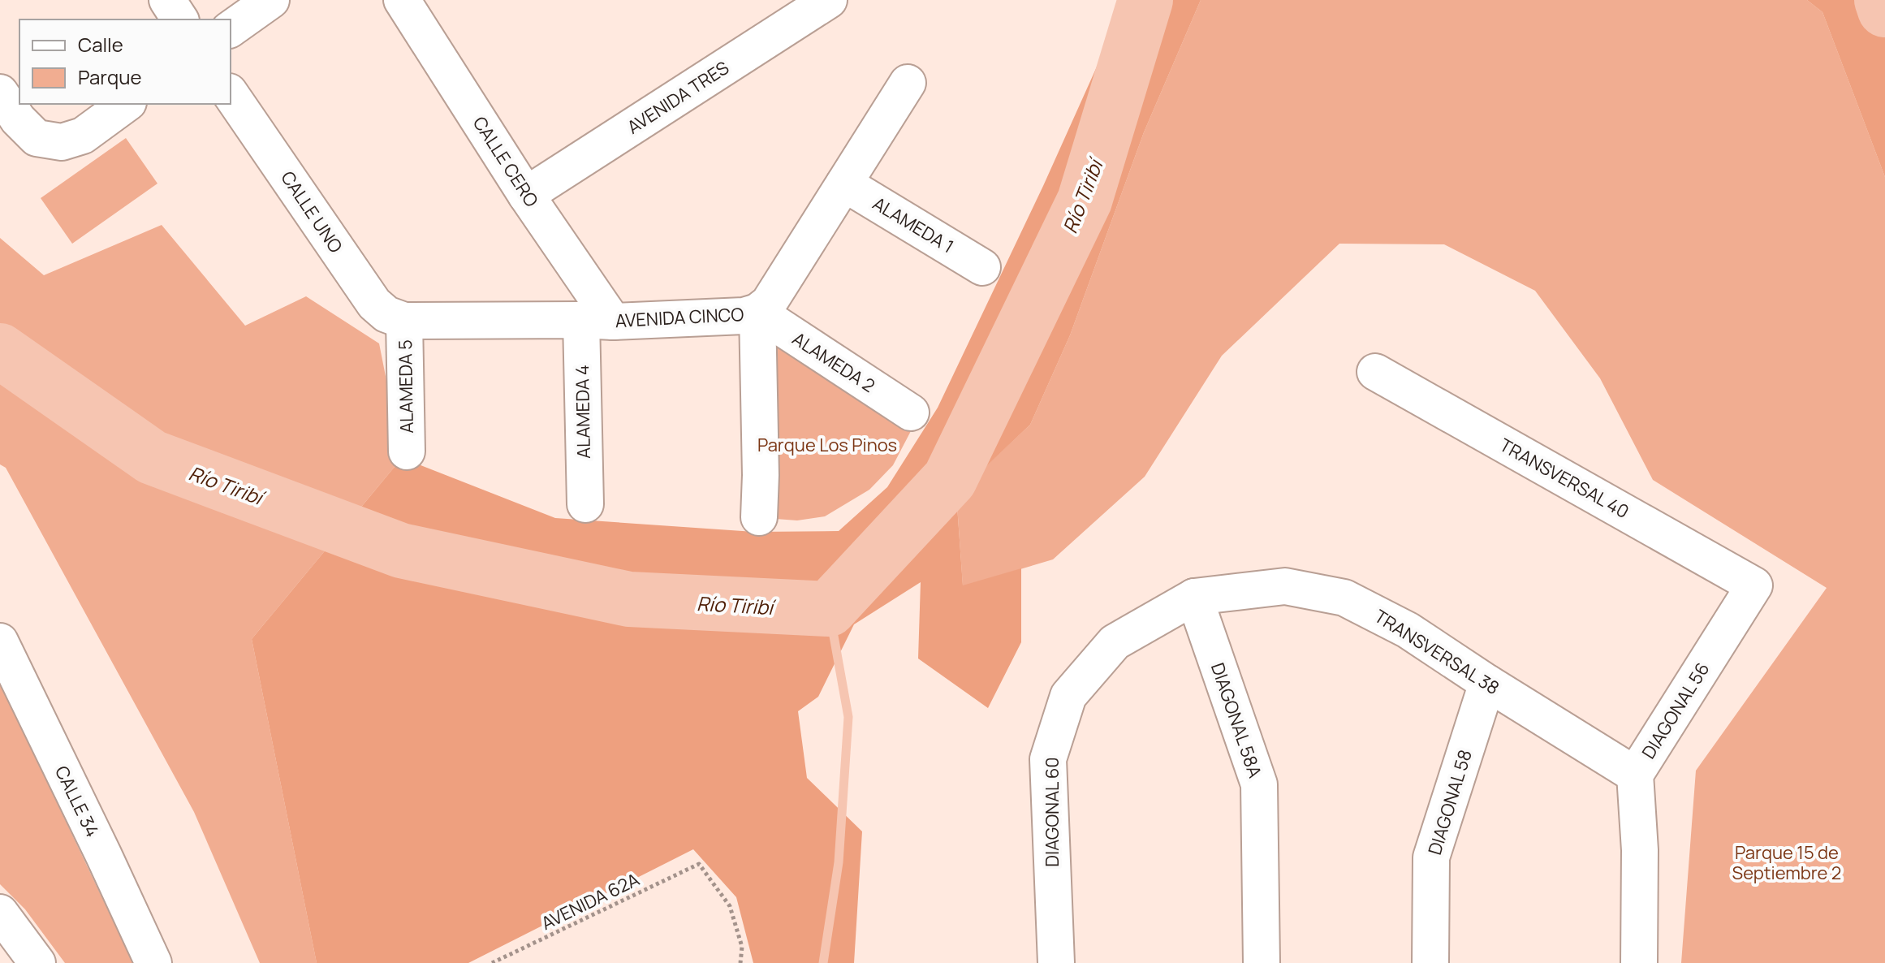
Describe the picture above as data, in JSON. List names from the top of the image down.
{
  "streets": {
    "street": [
      "AVENIDA TRES",
      "CALLE CERO",
      "CALLE UNO",
      "ALAMEDA 1",
      "AVENIDA CINCO",
      "ALAMEDA 2",
      "ALAMEDA 5",
      "ALAMEDA 4",
      "TRANSVERSAL 40",
      "TRANSVERSAL 38",
      "DIAGONAL 56",
      "DIAGONAL 58A",
      "CALLE 34",
      "DIAGONAL 58",
      "DIAGONAL 60"
    ],
    "path": ["AVENIDA 62A"]
  },
  "crossings": [
    ["AVENIDA TRES", "CALLE CERO"],
    ["CALLE CERO", "AVENIDA CINCO"],
    ["CALLE CERO", "ALAMEDA 4"],
    ["CALLE UNO", "AVENIDA CINCO"],
    ["CALLE UNO", "ALAMEDA 5"],
    ["ALAMEDA 1", "AVENIDA CINCO"],
    ["AVENIDA CINCO", "ALAMEDA 2"],
    ["AVENIDA CINCO", "ALAMEDA 5"],
    ["AVENIDA CINCO", "ALAMEDA 4"],
    ["TRANSVERSAL 40", "DIAGONAL 56"],
    ["TRANSVERSAL 38", "DIAGONAL 56"],
    ["TRANSVERSAL 38", "DIAGONAL 58A"],
    ["TRANSVERSAL 38", "DIAGONAL 58"],
    ["TRANSVERSAL 38", "DIAGONAL 60"]
  ],
  "water": ["Río Tiribí"],
  "parks": ["Parque Los Pinos", "Parque 15 de Septiembre 2"],
  "legend": ["Calle", "Parque"]
}
